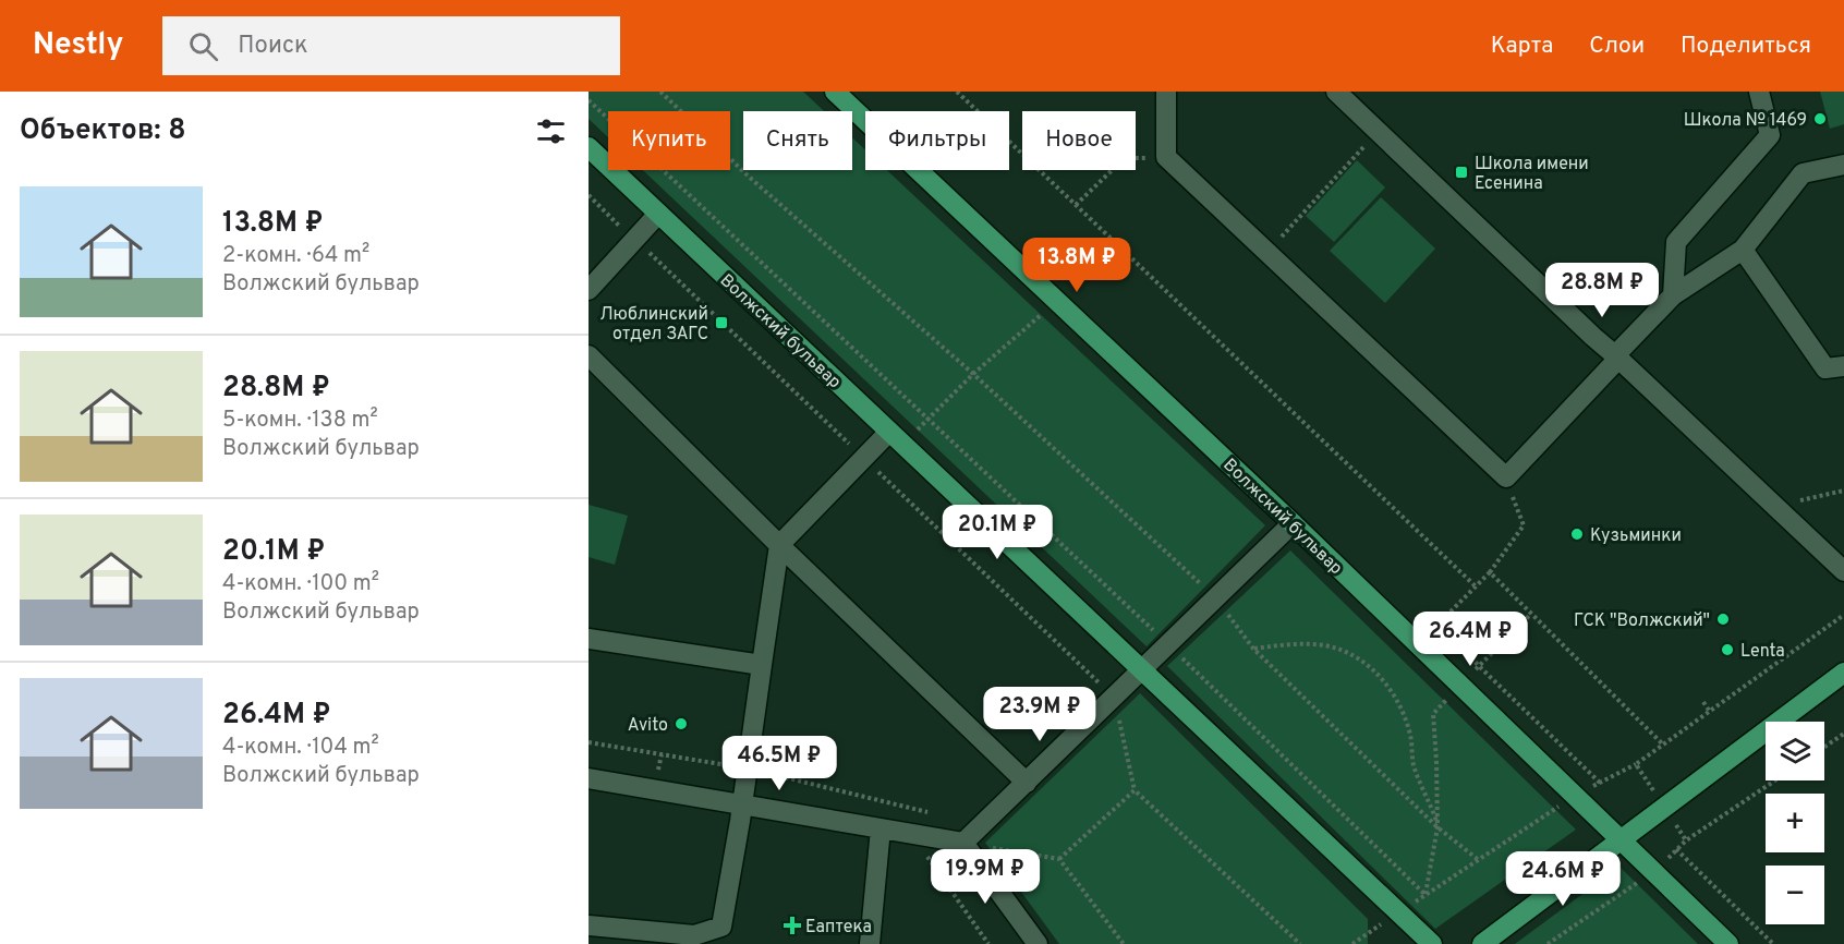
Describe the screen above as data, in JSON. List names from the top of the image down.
{
  "streets": {
    "main road": ["Волжский бульвар"]
  },
  "places": {
    "other": [
      "Школа № 1469",
      "Кузьминки",
      "ГСК \"Волжский\"",
      "Lenta",
      "Avito"
    ],
    "transit": ["Школа имени Есенина", "Люблинский отдел ЗАГС"],
    "health": ["Еаптека"]
  },
  "page": {
    "header": "Nestly",
    "search": "Поиск",
    "nav": ["Карта", "Слои", "Поделиться"],
    "heading": "Объектов: 8",
    "chip": [
      "Купить",
      "Снять",
      "Фильтры",
      "Новое"
    ],
    "list": [
      {
        "name": "13.8M ₽",
        "note": "2-комн. · 64 m² · Волжский бульвар"
      },
      {
        "name": "28.8M ₽",
        "note": "5-комн. · 138 m² · Волжский бульвар"
      },
      {
        "name": "20.1M ₽",
        "note": "4-комн. · 100 m² · Волжский бульвар"
      },
      {
        "name": "26.4M ₽",
        "note": "4-комн. · 104 m² · Волжский бульвар"
      }
    ],
    "price": [
      "13.8M ₽",
      "28.8M ₽",
      "20.1M ₽",
      "26.4M ₽",
      "23.9M ₽",
      "46.5M ₽",
      "19.9M ₽",
      "24.6M ₽"
    ],
    "map_buttons": ["+", "−"]
  }
}
